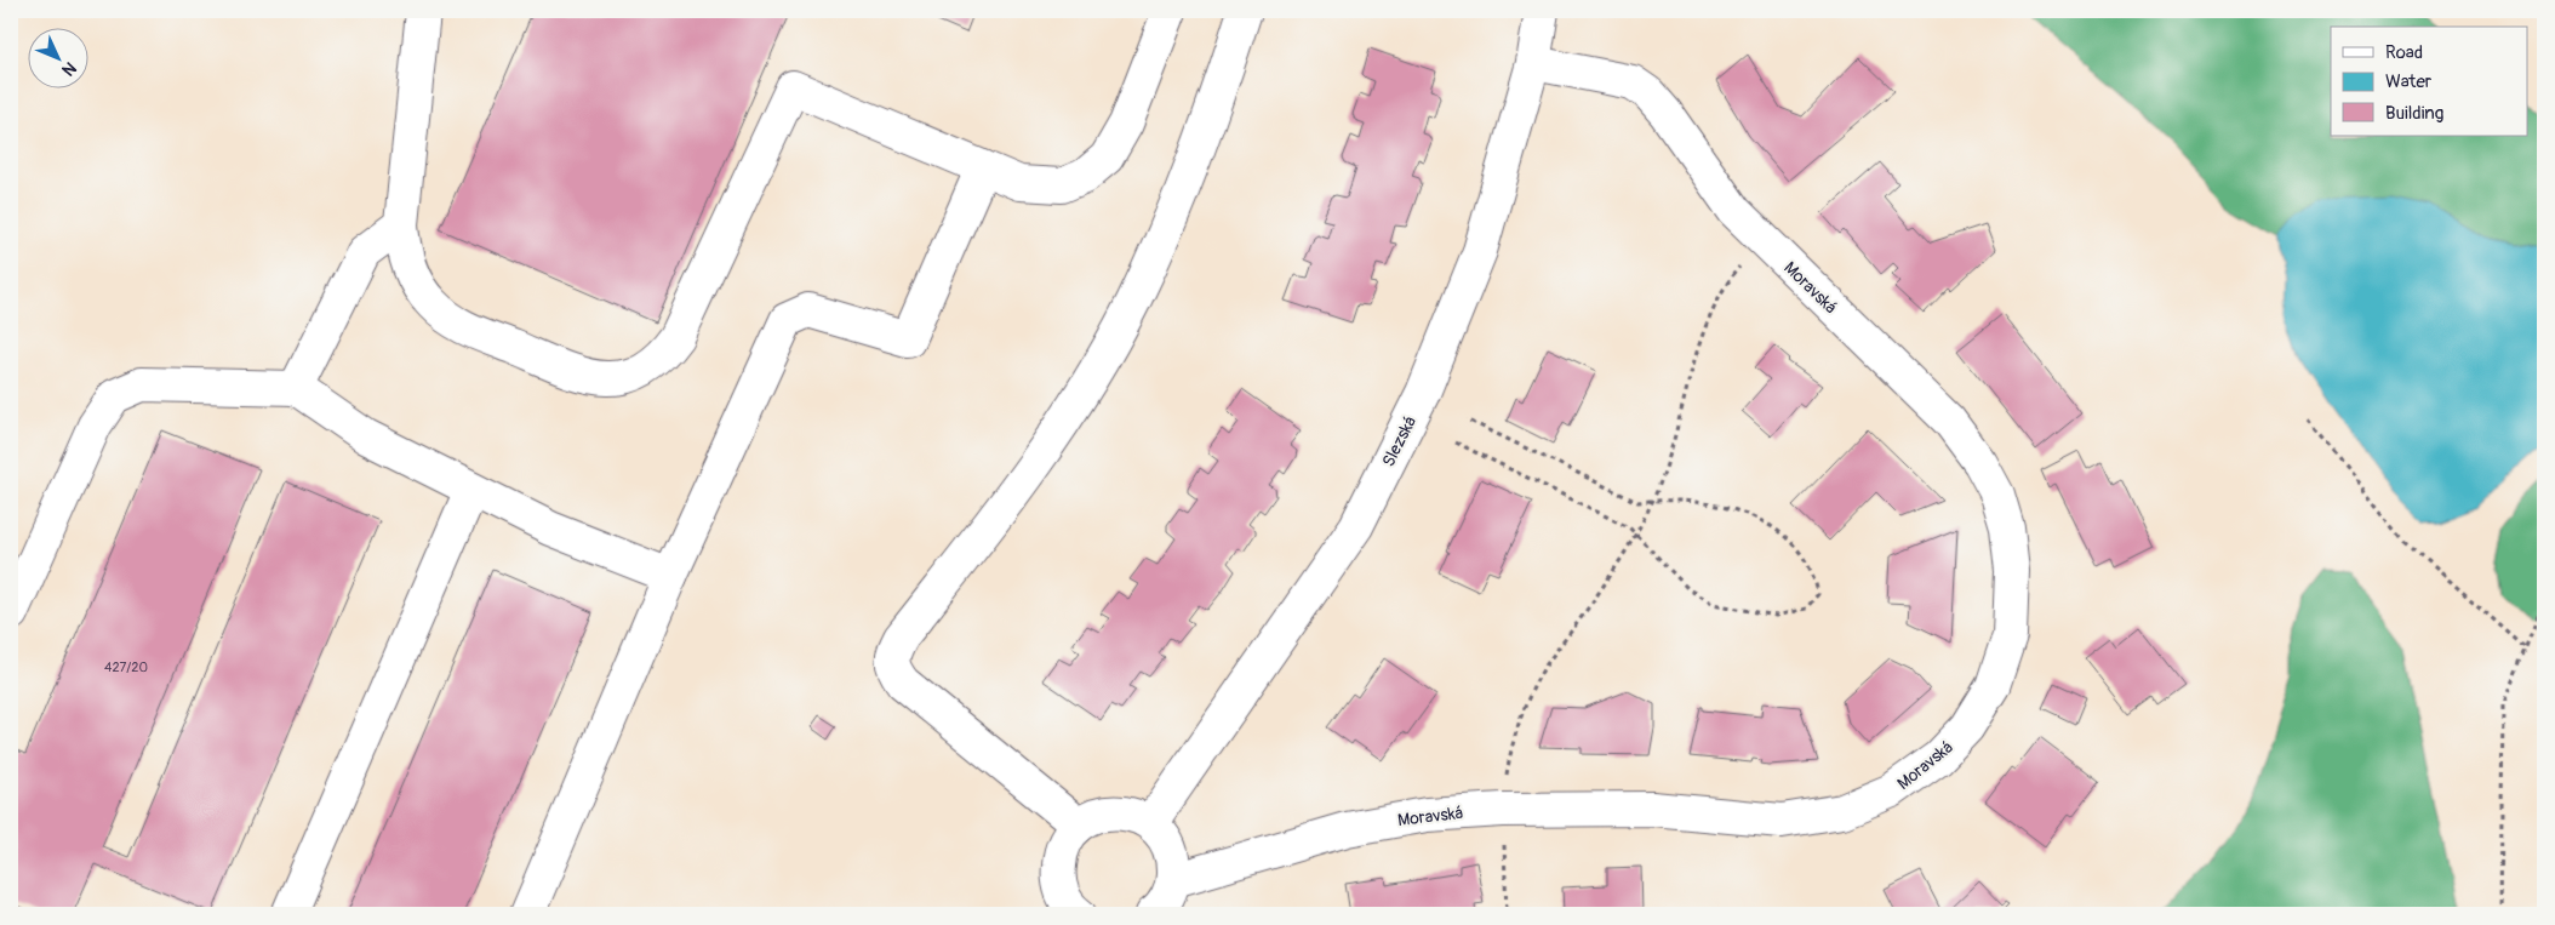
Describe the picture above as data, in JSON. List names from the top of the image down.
{
  "streets": {
    "street": ["Moravská", "Slezská"]
  },
  "crossings": [
    ["Moravská", "Slezská"]
  ],
  "house_numbers": ["427/20"],
  "legend": ["Road", "Water", "Building"],
  "north": "bottom right"
}
